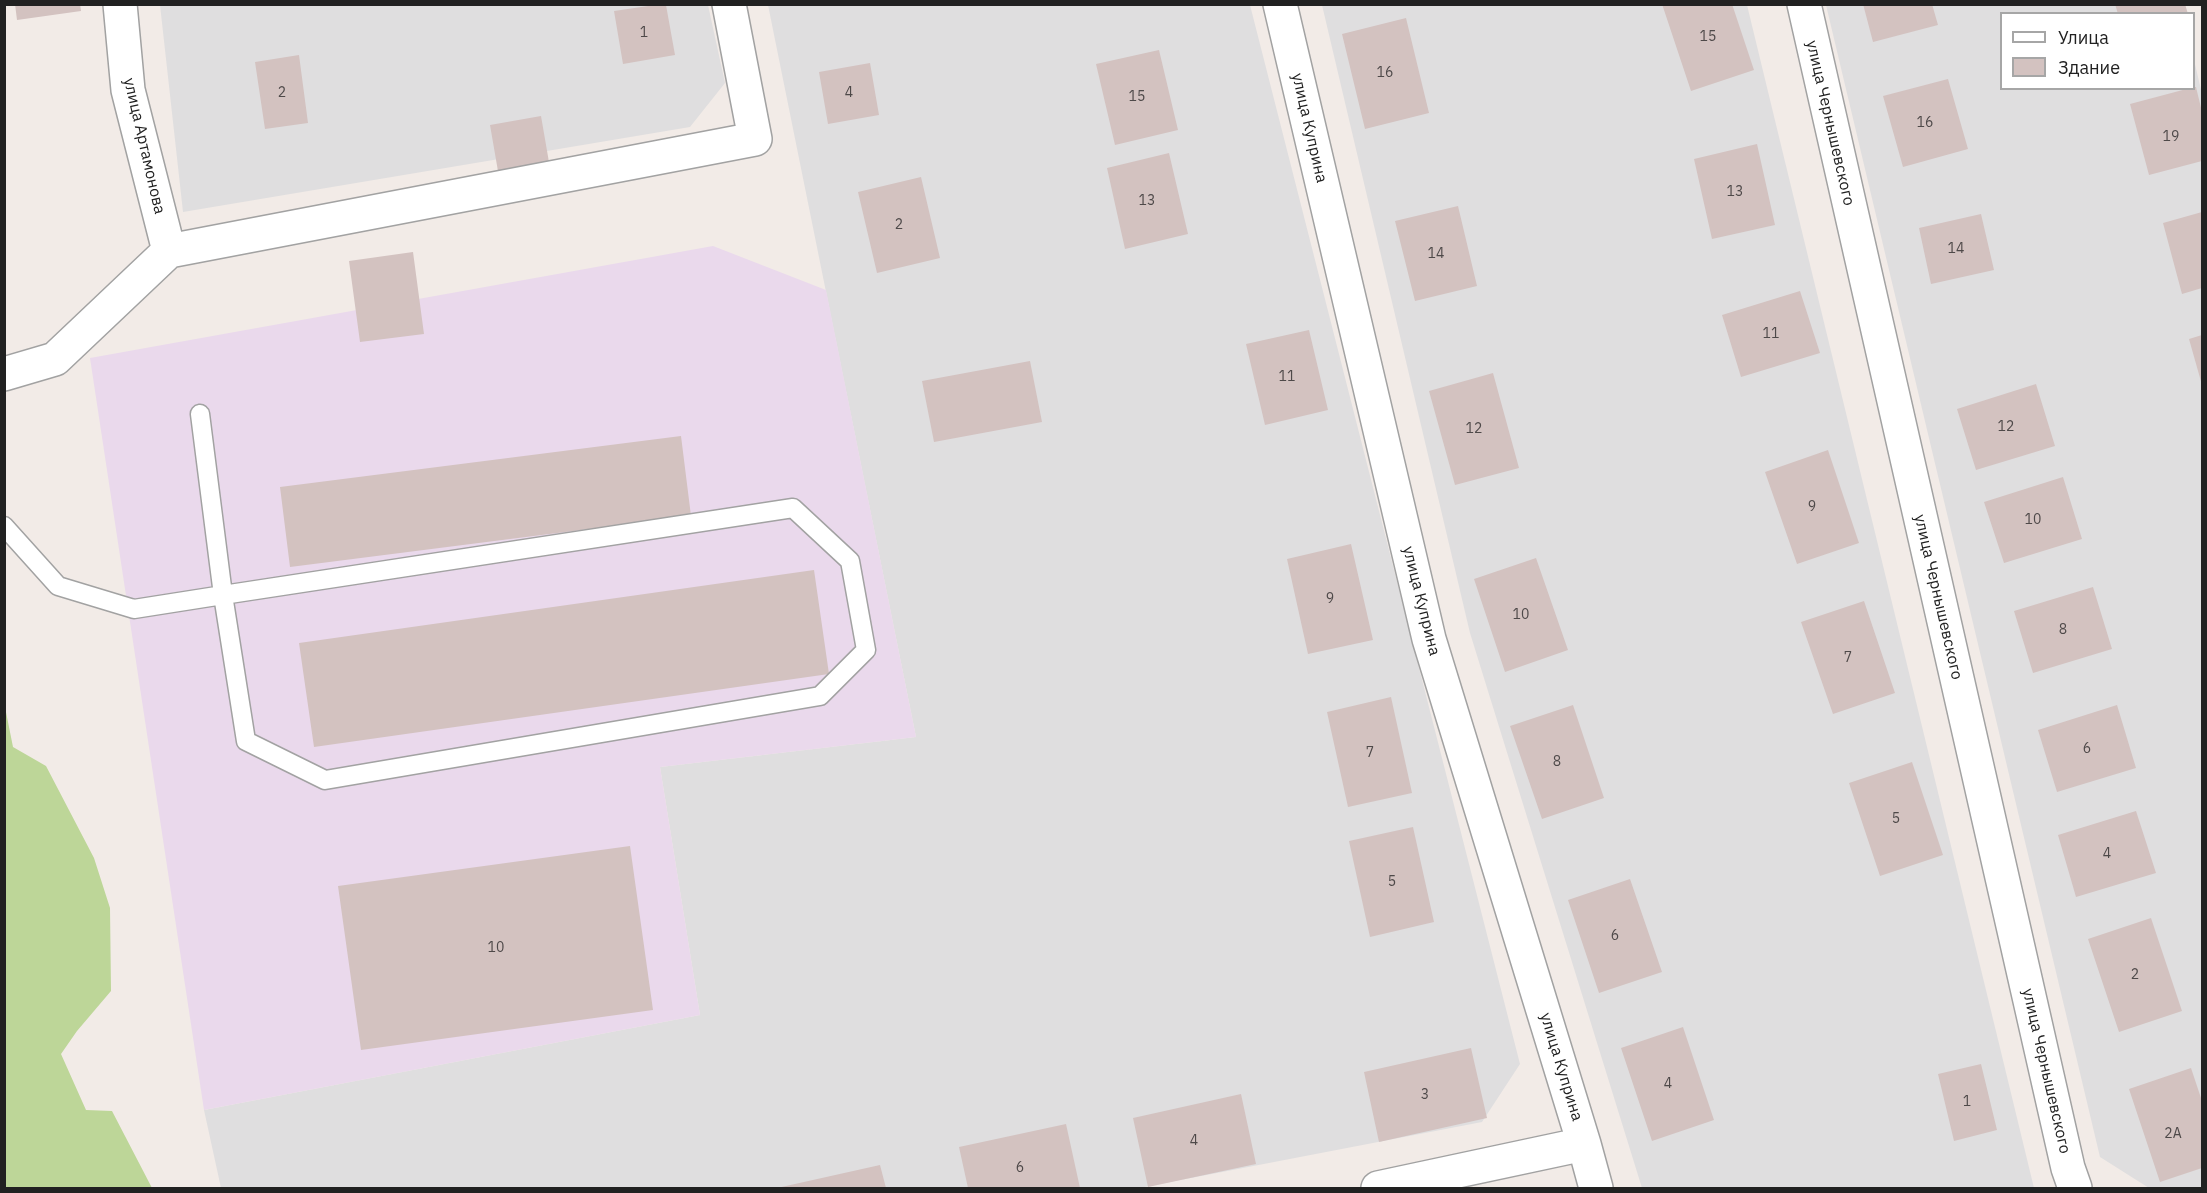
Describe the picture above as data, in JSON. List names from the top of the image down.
{
  "streets": {
    "street": ["улица Чернышевского", "улица Куприна", "улица Артамонова"]
  },
  "house_numbers": [
    "1",
    "15",
    "16",
    "2",
    "4",
    "15",
    "16",
    "19",
    "13",
    "13",
    "2",
    "14",
    "14",
    "11",
    "11",
    "12",
    "12",
    "9",
    "10",
    "9",
    "10",
    "8",
    "7",
    "6",
    "7",
    "8",
    "5",
    "4",
    "5",
    "6",
    "10",
    "2",
    "4",
    "3",
    "1",
    "2А",
    "4",
    "6"
  ],
  "legend": ["Улица", "Здание"]
}
